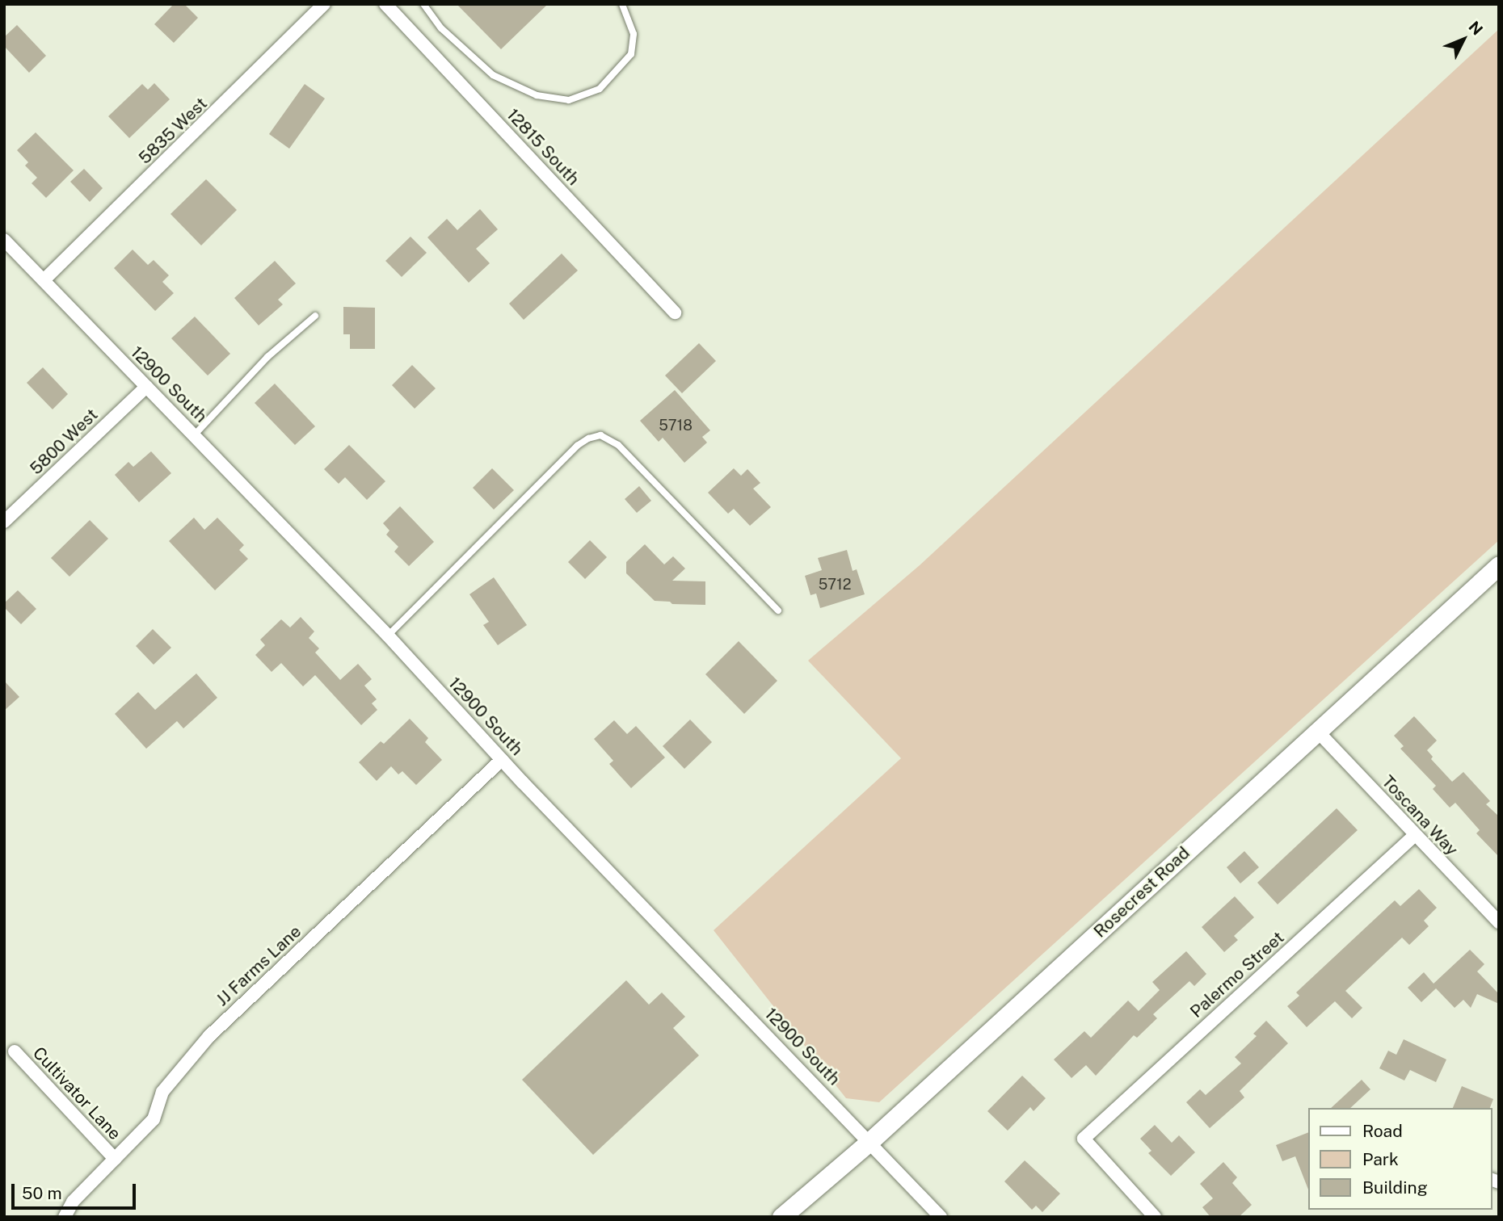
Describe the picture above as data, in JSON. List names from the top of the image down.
{
  "streets": {
    "main road": ["Rosecrest Road"],
    "street": [
      "5835 West",
      "12815 South",
      "12900 South",
      "5800 West",
      "Toscana Way",
      "JJ Farms Lane",
      "Palermo Street",
      "Cultivator Lane"
    ]
  },
  "crossings": [
    ["5835 West", "12900 South"],
    ["12900 South", "5800 West"],
    ["12900 South", "Rosecrest Road"],
    ["12900 South", "JJ Farms Lane"],
    ["Toscana Way", "Rosecrest Road"],
    ["Toscana Way", "Palermo Street"],
    ["JJ Farms Lane", "Cultivator Lane"]
  ],
  "house_numbers": ["5718", "5712"],
  "legend": ["Road", "Park", "Building"],
  "scale_bar": "50 m",
  "north": "top right"
}
